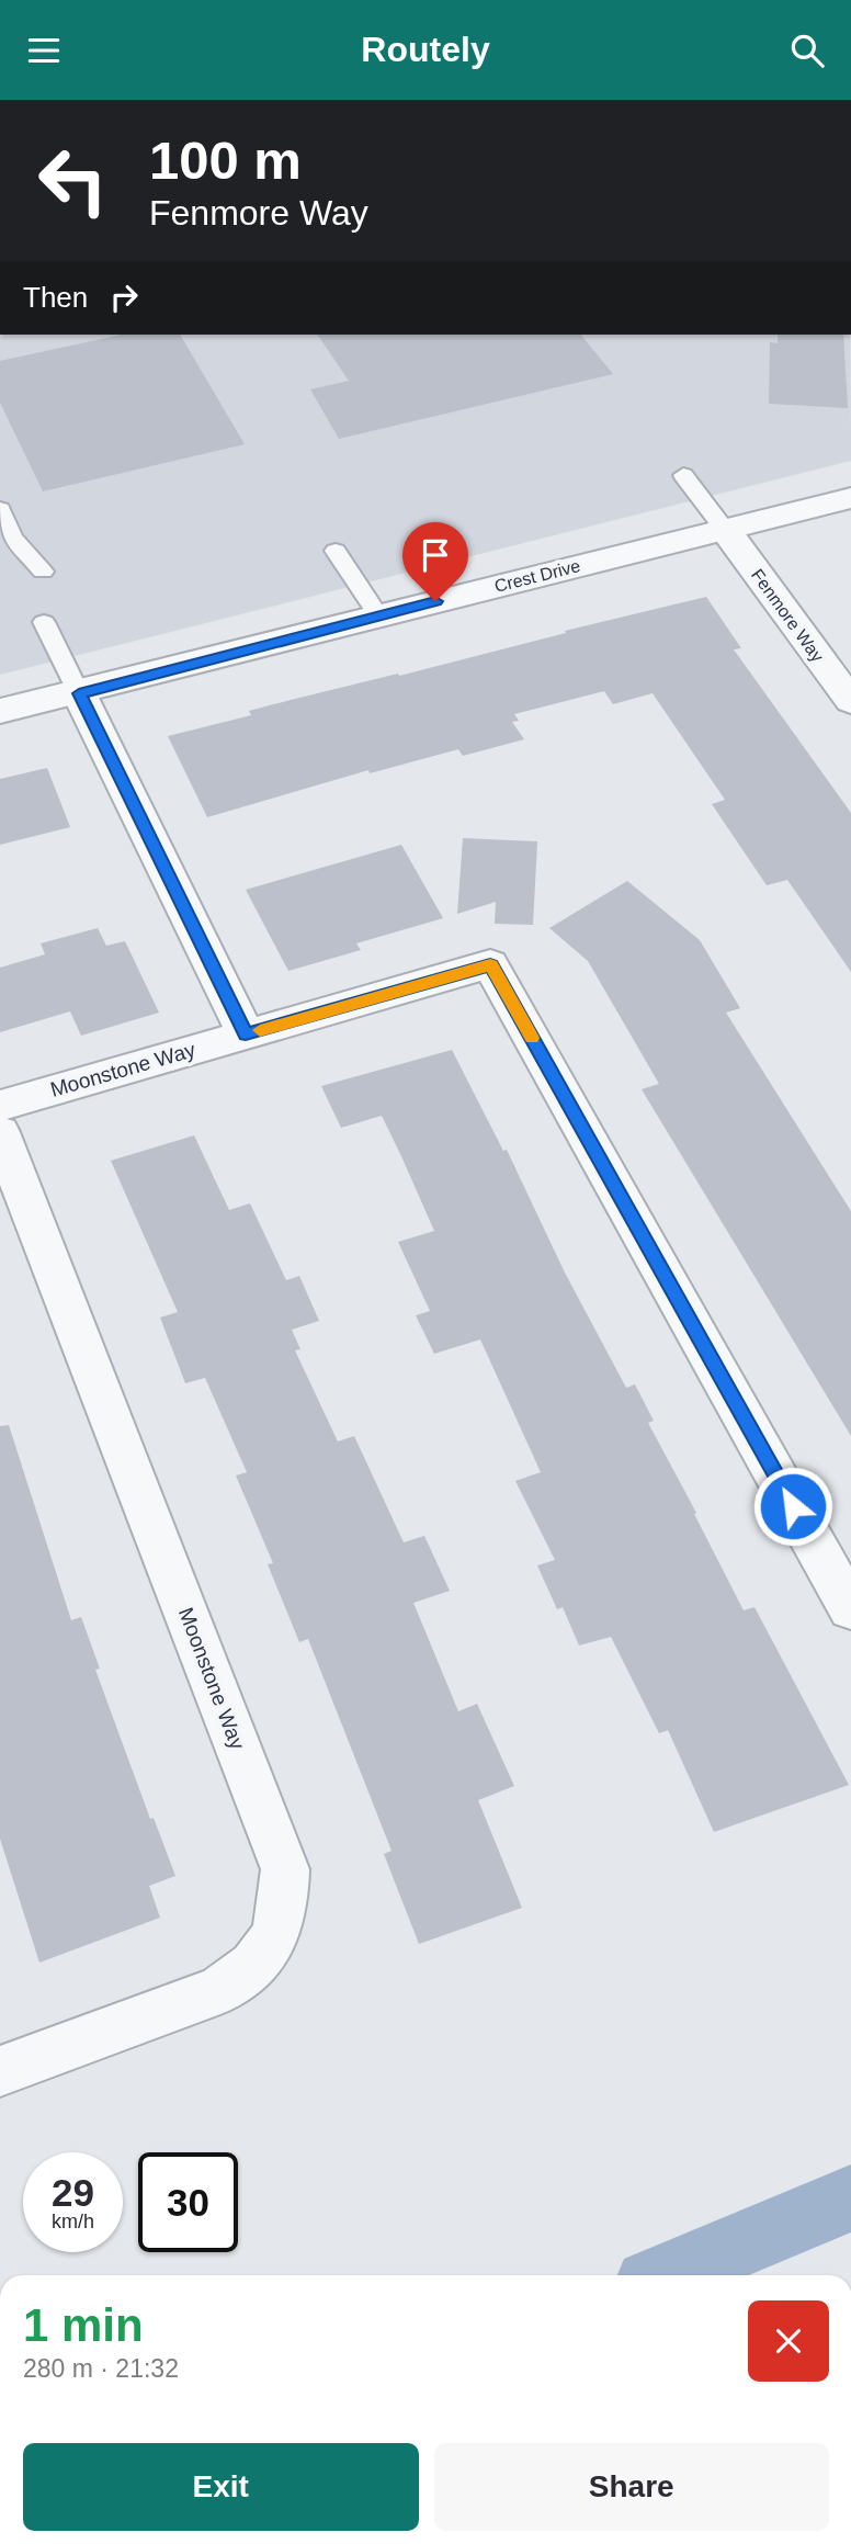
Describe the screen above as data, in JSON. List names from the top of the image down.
{
  "streets": {
    "street": ["Crest Drive", "Fenmore Way", "Moonstone Way"]
  },
  "crossings": [
    ["Crest Drive", "Fenmore Way"]
  ],
  "page": {
    "header": "Routely",
    "turn": ["100 m", "Fenmore Way"],
    "then": "Then",
    "speed": "29 km/h",
    "limit": "30",
    "heading": ["1 min", "280 m · 21:32"],
    "buttons": ["Exit", "Share"]
  }
}
